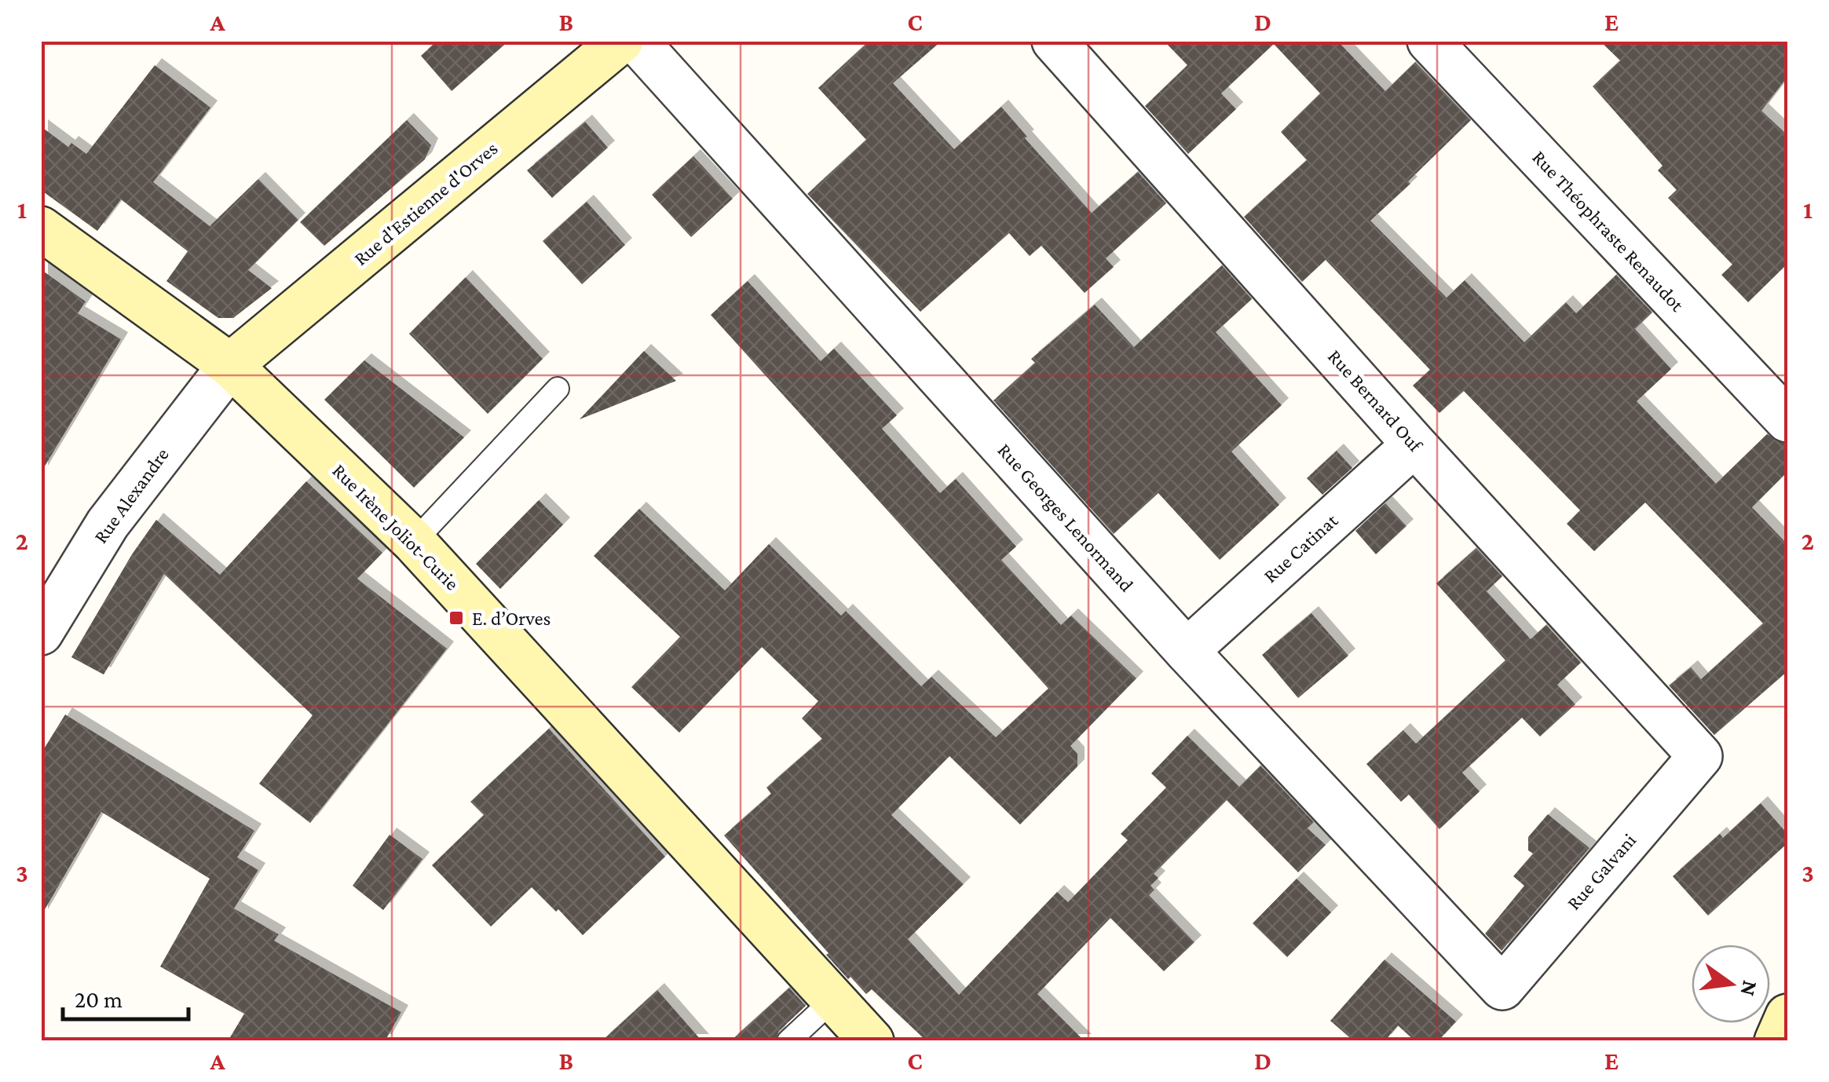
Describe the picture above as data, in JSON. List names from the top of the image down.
{
  "streets": {
    "street": [
      "Rue d'Estienne d'Orves",
      "Rue Théophraste Renaudot",
      "Rue Bernard Ouf",
      "Rue Alexandre",
      "Rue Georges Lenormand",
      "Rue Irène Joliot-Curie",
      "Rue Catinat",
      "Rue Galvani"
    ]
  },
  "crossings": [
    ["Rue d'Estienne d'Orves", "Rue Alexandre"],
    ["Rue d'Estienne d'Orves", "Rue Irène Joliot-Curie"],
    ["Rue Bernard Ouf", "Rue Catinat"],
    ["Rue Bernard Ouf", "Rue Galvani"],
    ["Rue Alexandre", "Rue Irène Joliot-Curie"],
    ["Rue Georges Lenormand", "Rue Catinat"],
    ["Rue Georges Lenormand", "Rue Galvani"]
  ],
  "places": {
    "transit": ["E. d’Orves"]
  },
  "scale_bar": "20 m",
  "north": "right",
  "grid": {
    "columns": [
      "A",
      "B",
      "C",
      "D",
      "E"
    ],
    "rows": ["1", "2", "3"]
  }
}
